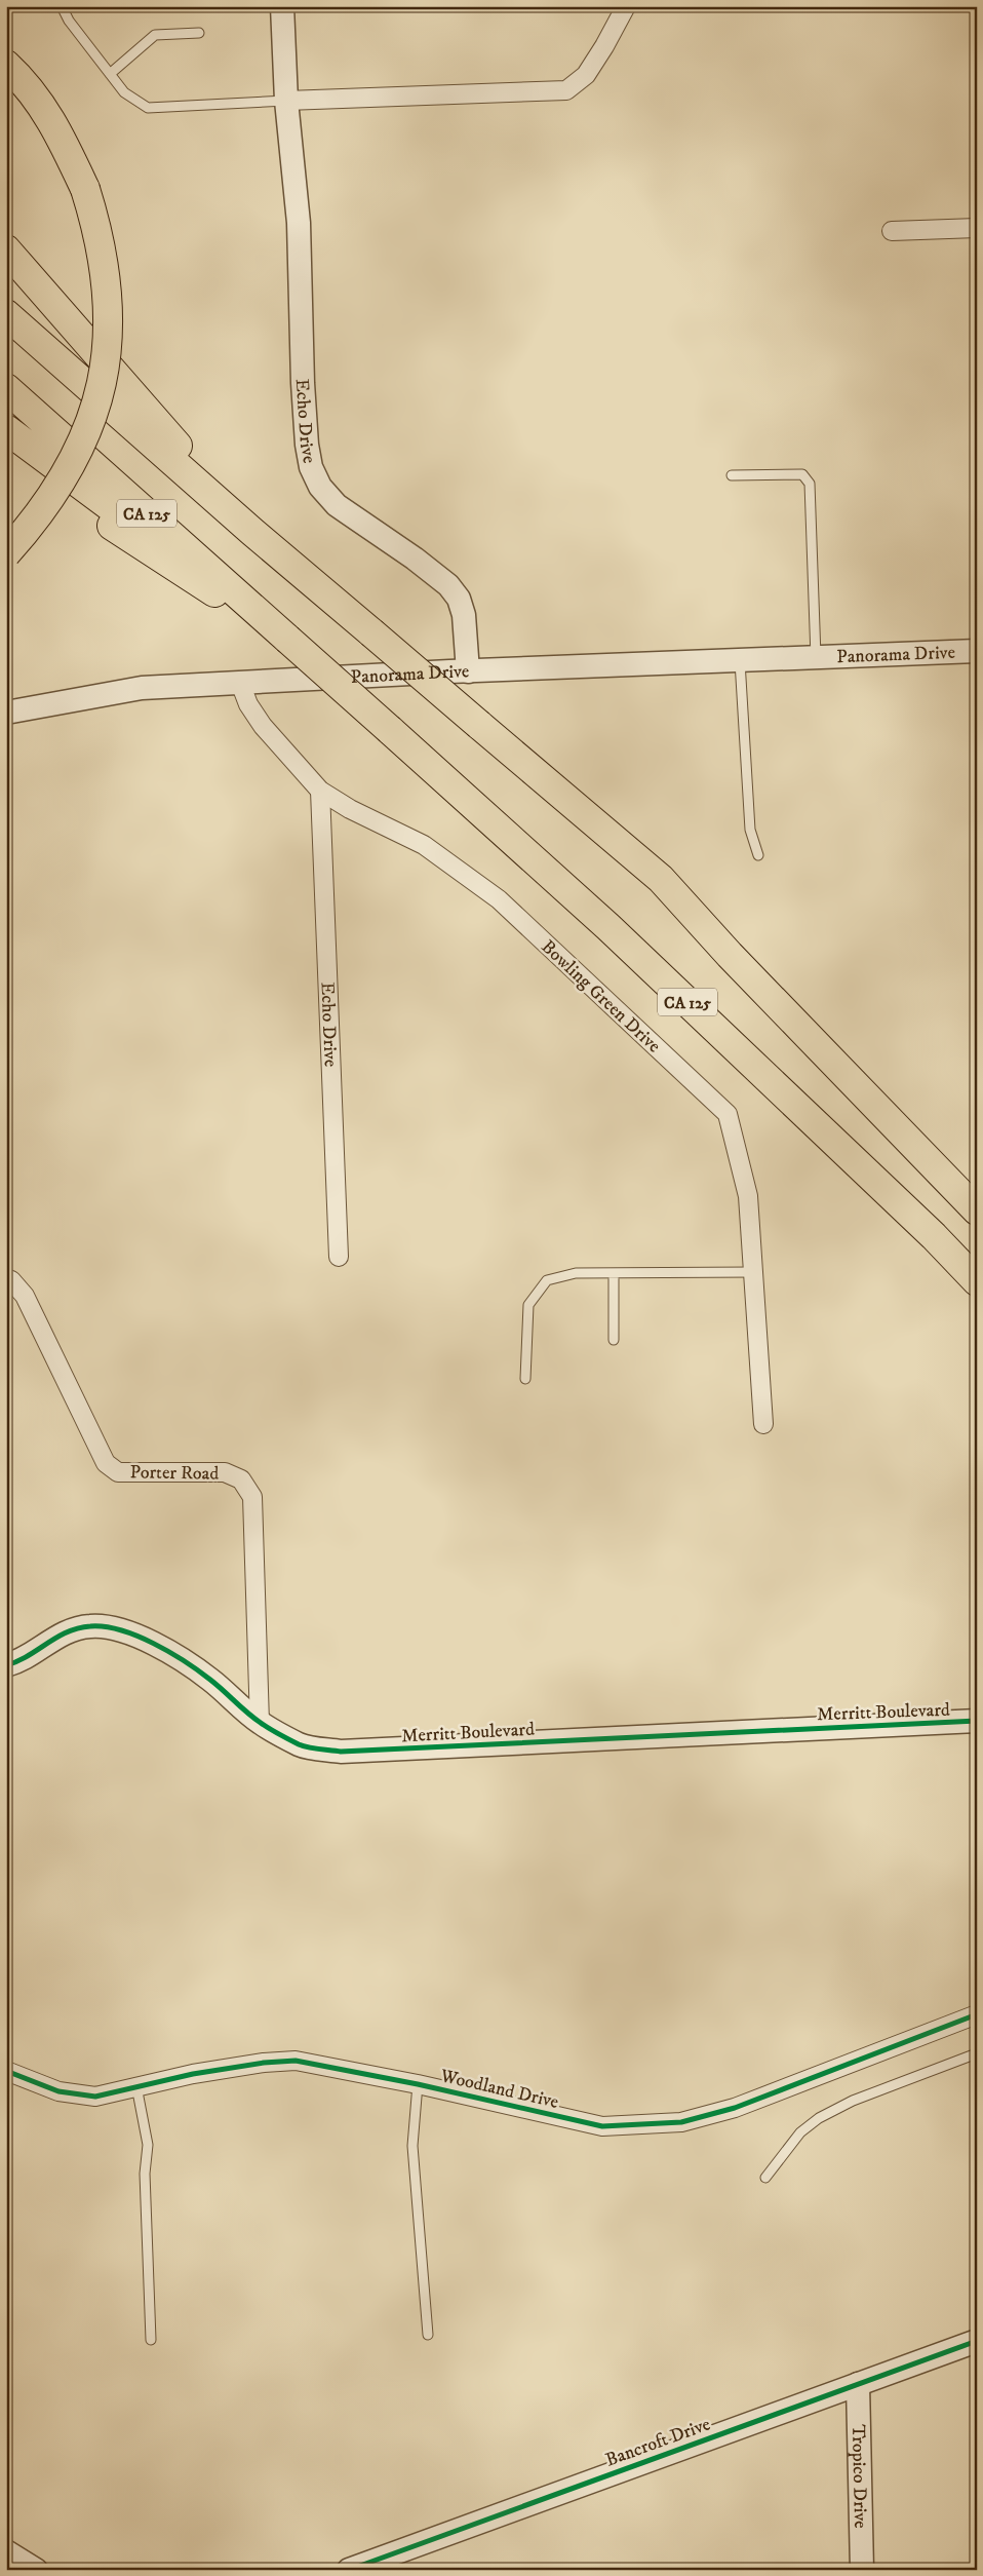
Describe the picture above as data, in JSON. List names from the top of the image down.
{
  "streets": {
    "highway": ["CA 125"],
    "street": [
      "Echo Drive",
      "Panorama Drive",
      "Bowling Green Drive",
      "Porter Road",
      "Merritt Boulevard",
      "Woodland Drive",
      "Bancroft Drive",
      "Tropico Drive"
    ]
  },
  "crossings": [
    ["Echo Drive", "Panorama Drive"],
    ["Echo Drive", "Bowling Green Drive"],
    ["Panorama Drive", "Bowling Green Drive"],
    ["Porter Road", "Merritt Boulevard"],
    ["Bancroft Drive", "Tropico Drive"]
  ]
}
